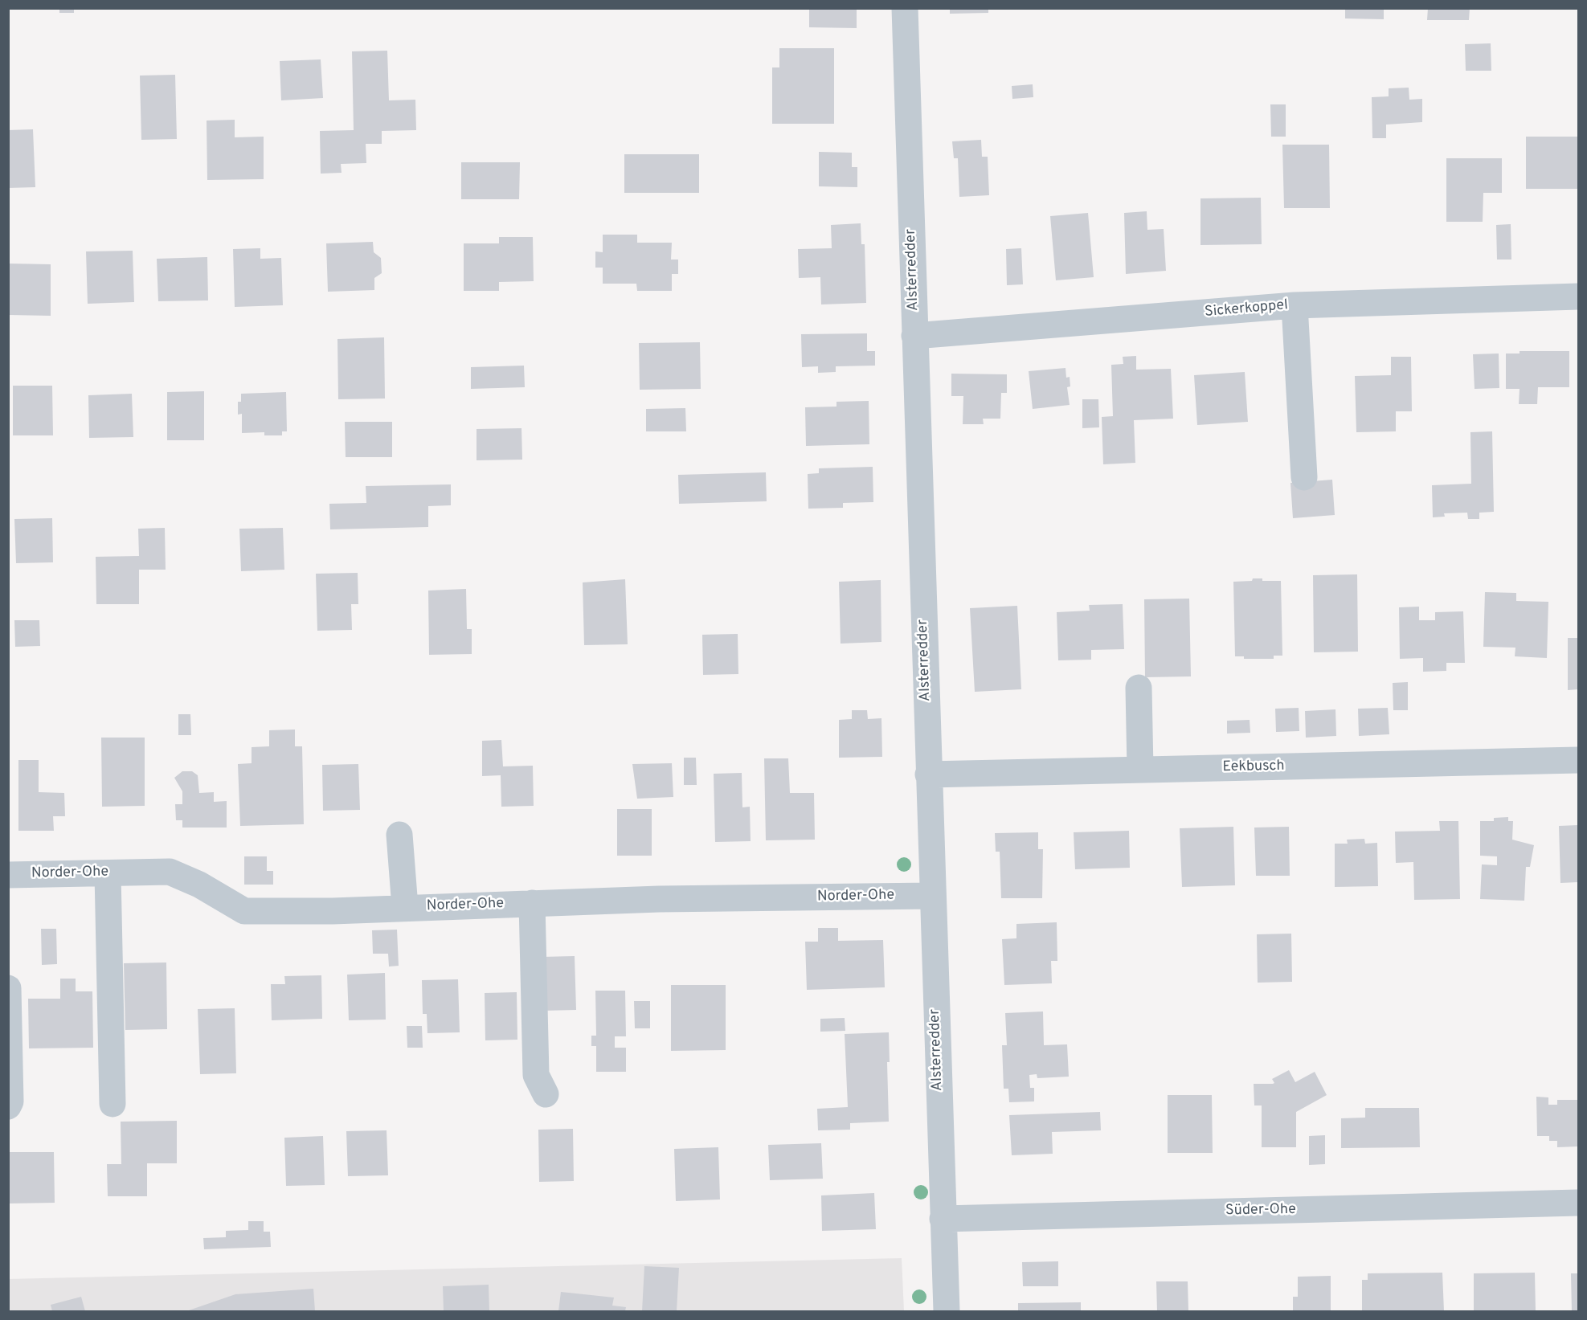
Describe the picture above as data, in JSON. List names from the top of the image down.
{
  "streets": {
    "street": [
      "Alsterredder",
      "Sickerkoppel",
      "Eekbusch",
      "Norder-Ohe",
      "Süder-Ohe"
    ]
  },
  "crossings": [
    ["Alsterredder", "Sickerkoppel"],
    ["Alsterredder", "Eekbusch"],
    ["Alsterredder", "Norder-Ohe"],
    ["Alsterredder", "Süder-Ohe"]
  ]
}
